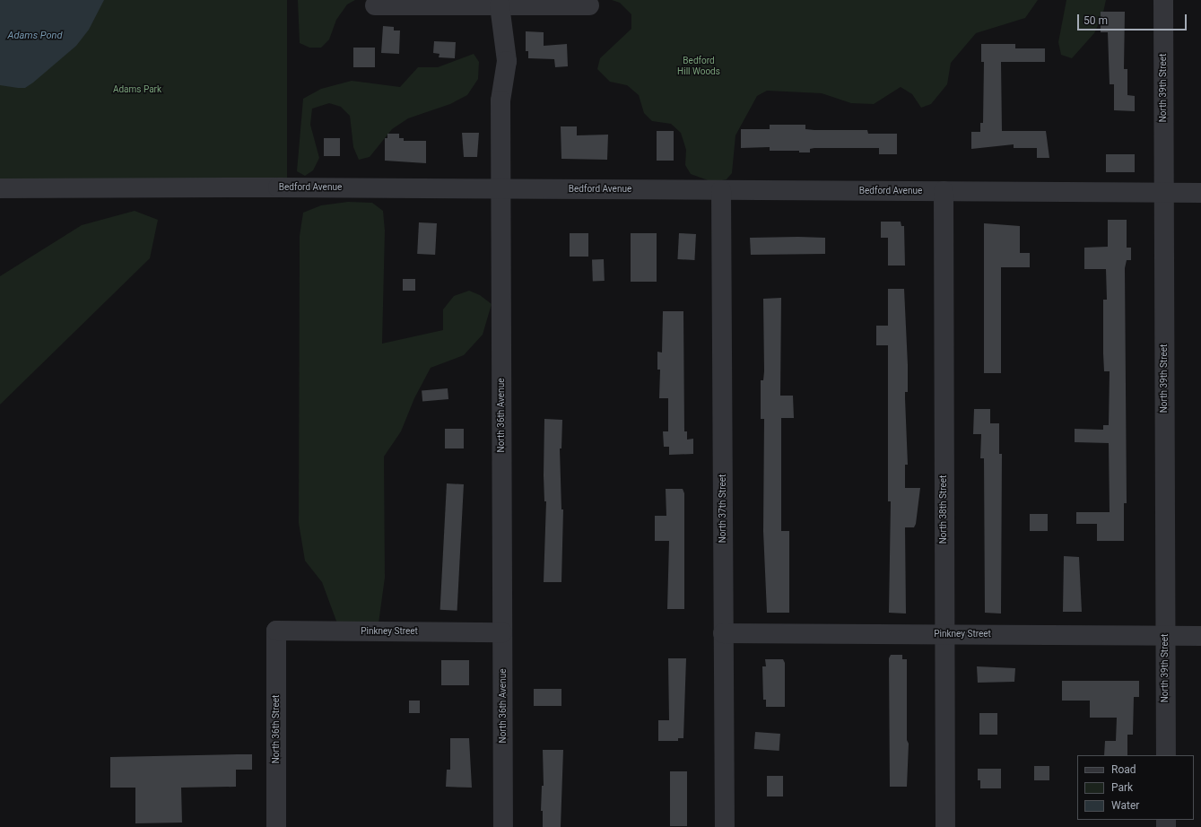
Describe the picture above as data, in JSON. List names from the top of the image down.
{
  "streets": {
    "street": [
      "North 39th Street",
      "Bedford Avenue",
      "North 36th Avenue",
      "North 37th Street",
      "North 38th Street",
      "Pinkney Street",
      "North 36th Street"
    ]
  },
  "crossings": [
    ["North 39th Street", "Bedford Avenue"],
    ["North 39th Street", "Pinkney Street"],
    ["Bedford Avenue", "North 36th Avenue"],
    ["Bedford Avenue", "North 37th Street"],
    ["Bedford Avenue", "North 38th Street"],
    ["North 36th Avenue", "Pinkney Street"],
    ["North 37th Street", "Pinkney Street"],
    ["North 38th Street", "Pinkney Street"],
    ["Pinkney Street", "North 36th Street"]
  ],
  "water": ["Adams Pond"],
  "parks": ["Bedford Hill Woods", "Adams Park"],
  "legend": ["Road", "Park", "Water"],
  "scale_bar": "50 m"
}
